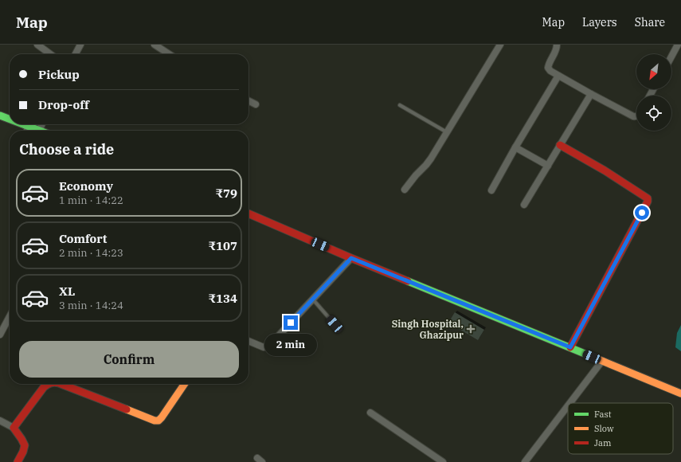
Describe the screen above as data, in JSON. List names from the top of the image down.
{
  "places": {
    "health": ["Singh Hospital, Ghazipur"]
  },
  "legend": ["Fast", "Slow", "Jam"],
  "north": "bottom left",
  "page": {
    "header": "Map",
    "nav": ["Map", "Layers", "Share"],
    "banner": ["Pickup", "Drop-off"],
    "heading": "Choose a ride",
    "list": [
      {
        "name": "Economy",
        "note": "1 min · 14:22",
        "value": "₹79"
      },
      {
        "name": "Comfort",
        "note": "2 min · 14:23",
        "value": "₹107"
      },
      {
        "name": "XL",
        "note": "3 min · 14:24",
        "value": "₹134"
      }
    ],
    "bubble": "2 min",
    "buttons": "Confirm"
  }
}
